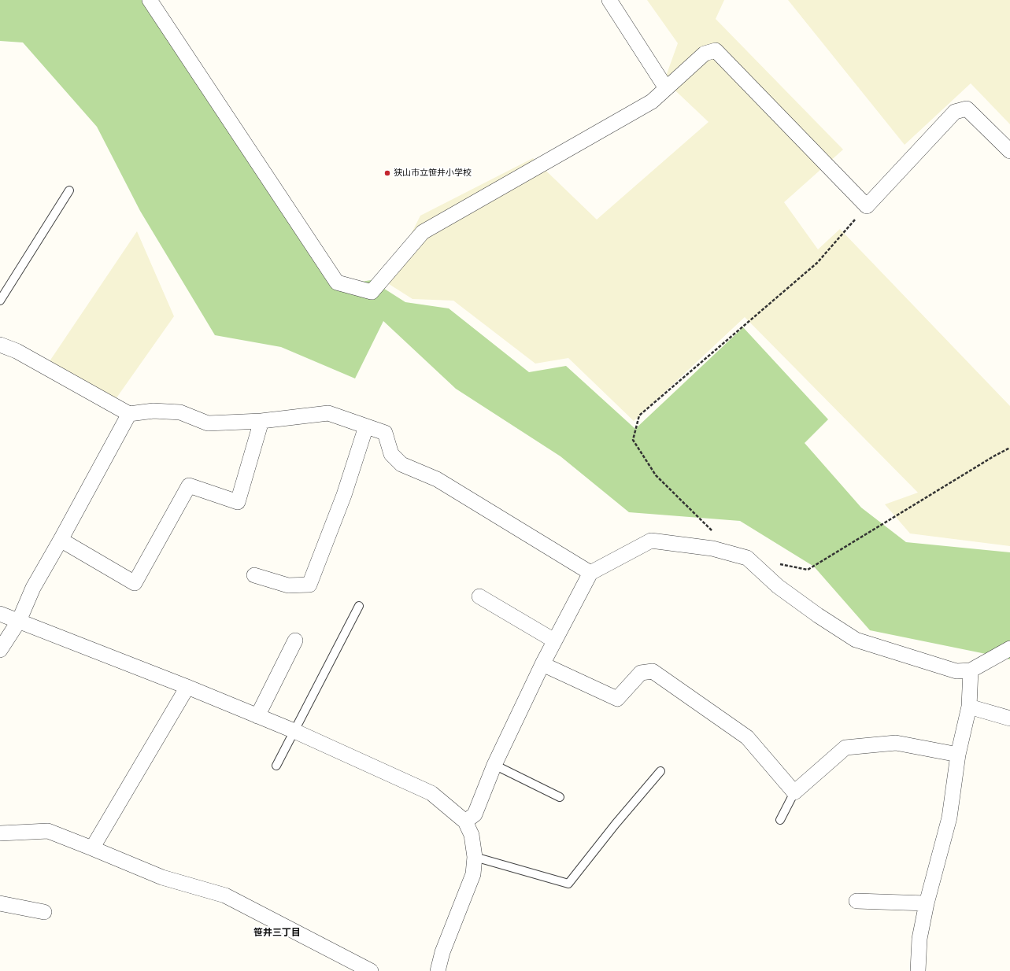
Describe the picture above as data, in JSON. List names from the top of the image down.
{
  "districts": ["笹井三丁目"],
  "places": ["狭山市立笹井小学校"]
}
